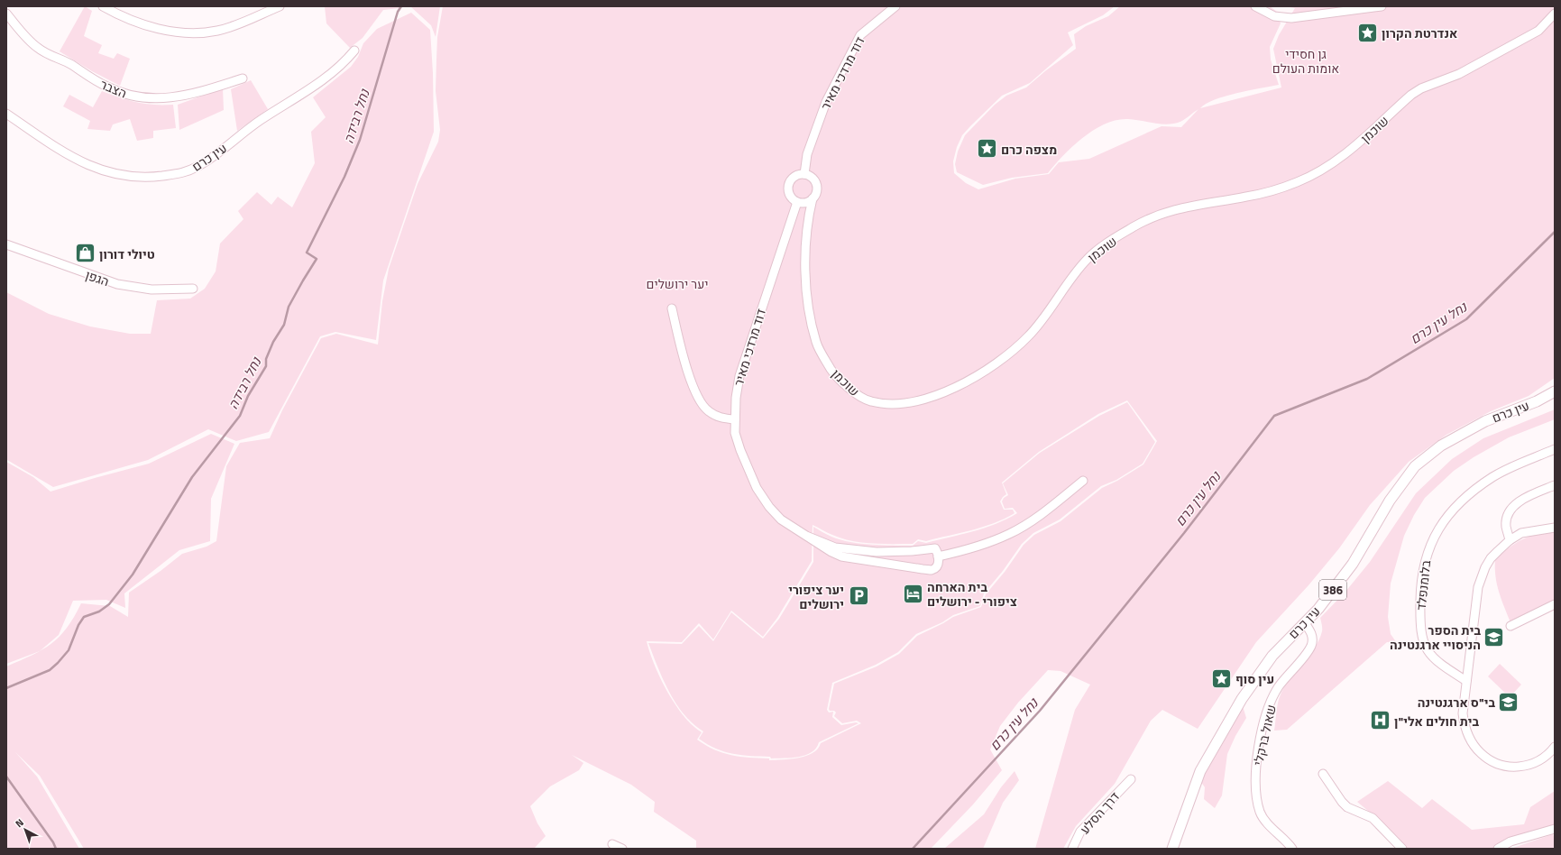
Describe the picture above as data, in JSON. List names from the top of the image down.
{
  "streets": {
    "main road": ["עין כרם", "386"],
    "street": [
      "דוד מרדכי מאיר",
      "הצבר",
      "שוכמן",
      "הגפן",
      "בלומנפלד",
      "שאול ברקלי",
      "דרך הסלע"
    ]
  },
  "crossings": [
    ["דוד מרדכי מאיר", "שוכמן"],
    ["עין כרם", "שאול ברקלי"]
  ],
  "water": ["נחל רבידה", "נחל עין כרם"],
  "parks": ["גן חסידי אומות העולם", "יער ירושלים"],
  "places": {
    "place": ["אנדרטת הקרון", "מצפה כרם", "עין סוף"],
    "shop": ["טיולי דורון"],
    "hotel": ["בית הארחה ציפורי - ירושלים"],
    "parking": ["יער ציפורי ירושלים"],
    "school or university": ["בית הספר הניסויי ארגנטינה", "בי\"ס ארגנטינה"],
    "hospital": ["בית חולים אלי\"ן"]
  },
  "north": "top left"
}
